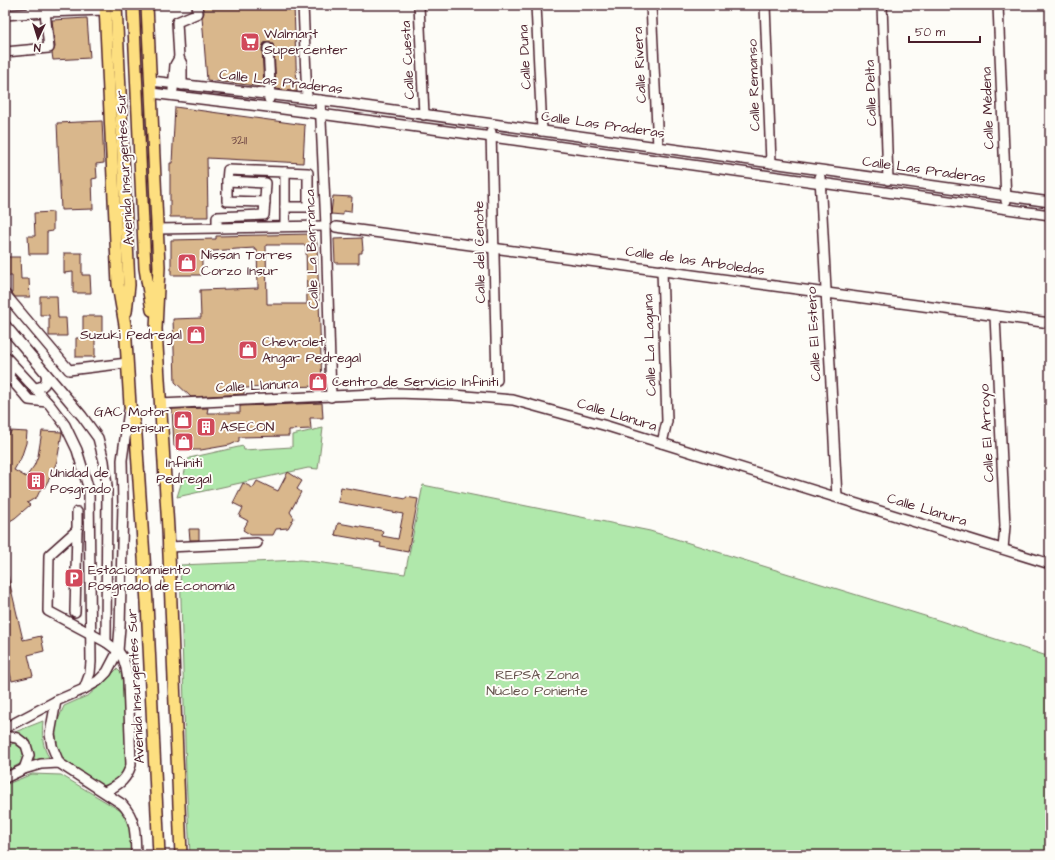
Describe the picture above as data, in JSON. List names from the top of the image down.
{
  "streets": {
    "main road": ["Avenida Insurgentes Sur"],
    "street": [
      "Calle Duna",
      "Calle Cuesta",
      "Calle Rivera",
      "Calle Las Praderas",
      "Calle Remanso",
      "Calle Delta",
      "Calle Médena",
      "Calle La Barranca",
      "Calle del Cenote",
      "Calle de las Arboledas",
      "Calle El Estero",
      "Calle La Laguna",
      "Calle Llanura",
      "Calle El Arroyo"
    ]
  },
  "crossings": [
    ["Calle Duna", "Calle Las Praderas"],
    ["Calle Cuesta", "Calle Las Praderas"],
    ["Calle Rivera", "Calle Las Praderas"],
    ["Calle Las Praderas", "Calle Remanso"],
    ["Calle Las Praderas", "Calle Delta"],
    ["Calle Las Praderas", "Calle Médena"],
    ["Calle Las Praderas", "Avenida Insurgentes Sur"],
    ["Calle Las Praderas", "Calle La Barranca"],
    ["Calle Las Praderas", "Calle del Cenote"],
    ["Calle Las Praderas", "Calle El Estero"],
    ["Avenida Insurgentes Sur", "Calle Llanura"],
    ["Calle La Barranca", "Calle Llanura"],
    ["Calle del Cenote", "Calle de las Arboledas"],
    ["Calle de las Arboledas", "Calle El Estero"],
    ["Calle de las Arboledas", "Calle La Laguna"],
    ["Calle de las Arboledas", "Calle El Arroyo"],
    ["Calle El Estero", "Calle Llanura"],
    ["Calle La Laguna", "Calle Llanura"],
    ["Calle Llanura", "Calle El Arroyo"]
  ],
  "parks": ["REPSA Zona Núcleo Poniente"],
  "places": {
    "supermarket": ["Walmart Supercenter"],
    "shop": [
      "Nissan Torres Corzo Insur",
      "Suzuki Pedregal",
      "Chevrolet Angar Pedregal",
      "Centro de Servicio Infiniti",
      "GAC Motor Perisur",
      "Infiniti Pedregal"
    ],
    "building": ["ASECON", "Unidad de Posgrado"],
    "parking": ["Estacionamiento Posgrado de Economía"]
  },
  "house_numbers": ["3211"],
  "scale_bar": "50 m",
  "north": "bottom"
}
